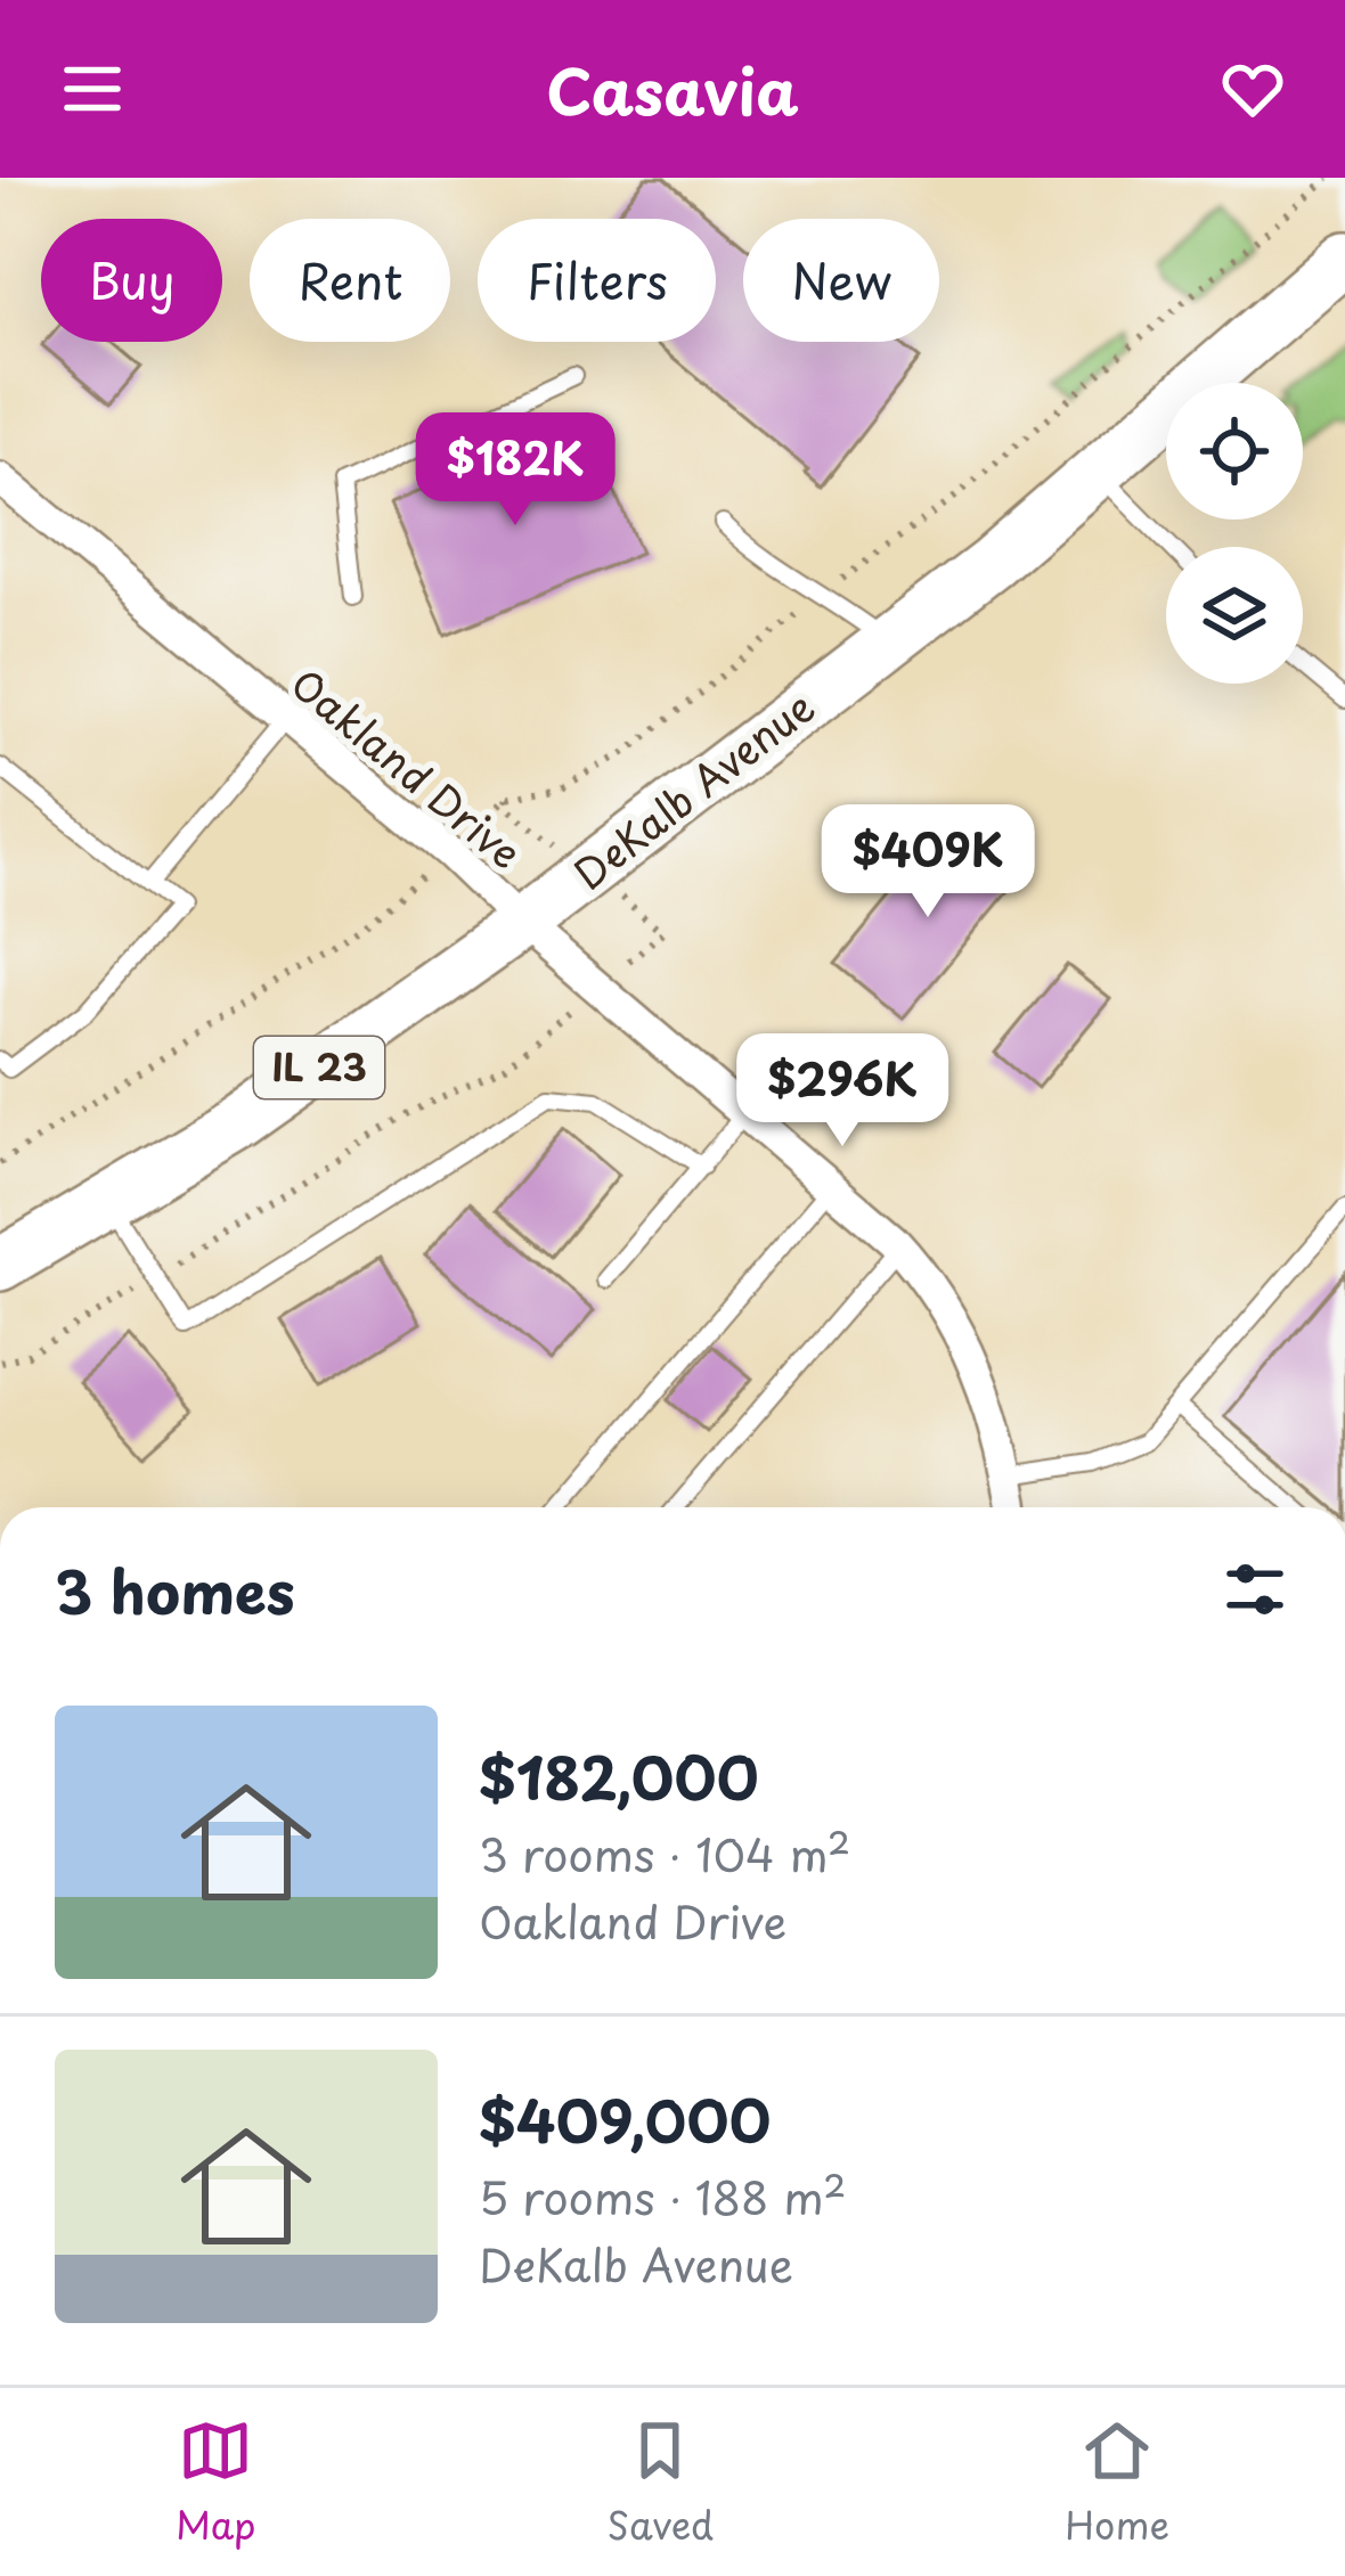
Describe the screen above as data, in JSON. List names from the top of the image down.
{
  "streets": {
    "main road": ["DeKalb Avenue", "IL 23"],
    "street": ["Oakland Drive"]
  },
  "crossings": [
    ["Oakland Drive", "DeKalb Avenue"]
  ],
  "page": {
    "header": "Casavia",
    "chip": [
      "Buy",
      "Rent",
      "Filters",
      "New"
    ],
    "price": ["$182K", "$409K", "$296K"],
    "heading": "3 homes",
    "list": [
      {
        "name": "$182,000",
        "note": "3 rooms · 104 m² · Oakland Drive"
      },
      {
        "name": "$409,000",
        "note": "5 rooms · 188 m² · DeKalb Avenue"
      }
    ],
    "tabs": ["Map", "Saved", "Home"]
  }
}
